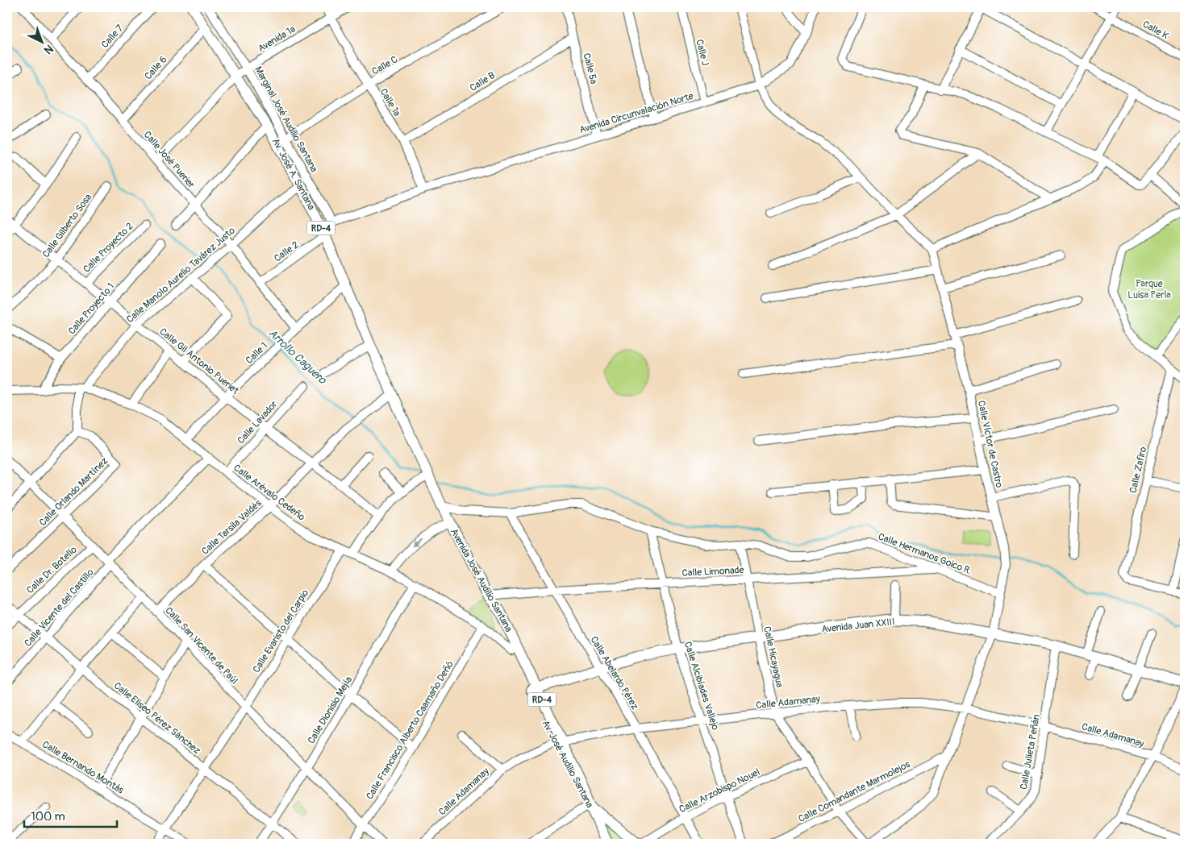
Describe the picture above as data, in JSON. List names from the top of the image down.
{
  "streets": {
    "main road": [
      "Av. José A. Santana",
      "RD-4",
      "Avenida José Audilio Santana",
      "Avenida Juan XXIII",
      "Av. José Audilio Santana"
    ],
    "street": [
      "Calle K",
      "Calle 7",
      "Avenida 1ª",
      "Calle J",
      "Calle C",
      "Calle 6",
      "Calle 5ª",
      "Calle B",
      "Calle 1ª",
      "Avenida Circunvalación Norte",
      "Marginal José Audilio Santana",
      "Calle José Puerier",
      "Calle Gilberto Sosa",
      "Calle Proyecto 2",
      "Calle 2",
      "Calle Manolo Aurelio Tavárez Justo",
      "Calle Proyecto 1",
      "Calle 1",
      "Calle Gil Antonio Pueriet",
      "Calle Lavador",
      "Calle Víctor de Castro",
      "Calle Zafiro",
      "Calle Orlando Martínez",
      "Calle Arévalo Cedeño",
      "Calle Tarsila Valdés",
      "Calle Hermanos Goico R.",
      "Calle Dr. Botello",
      "Calle Limonade",
      "Calle Vicente del Castillo",
      "Calle Evaristo del Carpio",
      "Calle San Vicente de Paúl",
      "Calle Hicayagua",
      "Calle Abelardo Pérez",
      "Calle Alcibíades Vallejo",
      "Calle Adamanay",
      "Calle Dionisio Mejía",
      "Calle Eliseo Pérez Sánchez",
      "Calle Francisco Alberto Caamaño Deñó",
      "Calle Julieta Peñán",
      "Calle Bernando Montás",
      "Calle Arzobispo Nouel",
      "Calle Comandante Marmolejos"
    ]
  },
  "crossings": [
    ["Calle 7", "Calle José Puerier"],
    ["Avenida 1ª", "Calle 1ª"],
    ["Avenida 1ª", "Marginal José Audilio Santana"],
    ["Avenida 1ª", "Calle José Puerier"],
    ["Avenida 1ª", "Av. José A. Santana"],
    ["Calle J", "Avenida Circunvalación Norte"],
    ["Calle C", "Calle 1ª"],
    ["Calle C", "Marginal José Audilio Santana"],
    ["Calle C", "Av. José A. Santana"],
    ["Calle 6", "Calle José Puerier"],
    ["Calle 6", "Av. José A. Santana"],
    ["Calle 5ª", "Calle B"],
    ["Calle 5ª", "Avenida Circunvalación Norte"],
    ["Calle B", "Calle 1ª"],
    ["Calle 1ª", "Avenida Circunvalación Norte"],
    ["Avenida Circunvalación Norte", "Marginal José Audilio Santana"],
    ["Marginal José Audilio Santana", "Av. José A. Santana"],
    ["Calle José Puerier", "Calle 2"],
    ["Calle José Puerier", "Calle Manolo Aurelio Tavárez Justo"],
    ["Calle José Puerier", "Calle 1"],
    ["Av. José A. Santana", "Calle 2"],
    ["Av. José A. Santana", "Calle Manolo Aurelio Tavárez Justo"],
    ["Av. José A. Santana", "Calle 1"],
    ["Av. José A. Santana", "Calle Tarsila Valdés"],
    ["Av. José A. Santana", "Avenida José Audilio Santana"],
    ["Calle Gilberto Sosa", "Calle Gil Antonio Pueriet"],
    ["RD-4", "Calle Arévalo Cedeño"],
    ["RD-4", "Calle Limonade"],
    ["RD-4", "Avenida José Audilio Santana"],
    ["RD-4", "Avenida Juan XXIII"],
    ["RD-4", "Av. José Audilio Santana"],
    ["Calle Proyecto 2", "Calle Gil Antonio Pueriet"],
    ["Calle Manolo Aurelio Tavárez Justo", "Calle Gil Antonio Pueriet"],
    ["Calle Manolo Aurelio Tavárez Justo", "Calle Arévalo Cedeño"],
    ["Calle Proyecto 1", "Calle Gil Antonio Pueriet"],
    ["Calle Proyecto 1", "Calle Arévalo Cedeño"],
    ["Calle 1", "Calle Gil Antonio Pueriet"],
    ["Calle 1", "Calle Arévalo Cedeño"],
    ["Calle Gil Antonio Pueriet", "Calle Lavador"],
    ["Calle Gil Antonio Pueriet", "Calle Tarsila Valdés"],
    ["Calle Lavador", "Calle Arévalo Cedeño"],
    ["Calle Víctor de Castro", "Calle Hermanos Goico R."],
    ["Calle Víctor de Castro", "Avenida Juan XXIII"],
    ["Calle Víctor de Castro", "Calle Hicayagua"],
    ["Calle Víctor de Castro", "Calle Adamanay"],
    ["Calle Víctor de Castro", "Calle Comandante Marmolejos"],
    ["Calle Orlando Martínez", "Calle San Vicente de Paúl"],
    ["Calle Arévalo Cedeño", "Calle Tarsila Valdés"],
    ["Calle Arévalo Cedeño", "Calle Vicente del Castillo"],
    ["Calle Arévalo Cedeño", "Calle Evaristo del Carpio"],
    ["Calle Arévalo Cedeño", "Calle Dionisio Mejía"],
    ["Calle Arévalo Cedeño", "Calle Francisco Alberto Caamaño Deñó"],
    ["Calle Tarsila Valdés", "Calle San Vicente de Paúl"],
    ["Calle Hermanos Goico R.", "Calle Limonade"],
    ["Calle Hermanos Goico R.", "Avenida José Audilio Santana"],
    ["Calle Hermanos Goico R.", "Calle Hicayagua"],
    ["Calle Hermanos Goico R.", "Calle Abelardo Pérez"],
    ["Calle Hermanos Goico R.", "Calle Alcibíades Vallejo"],
    ["Calle Dr. Botello", "Calle San Vicente de Paúl"],
    ["Calle Dr. Botello", "Calle Eliseo Pérez Sánchez"],
    ["Calle Limonade", "Avenida José Audilio Santana"],
    ["Calle Limonade", "Calle Hicayagua"],
    ["Calle Limonade", "Calle Abelardo Pérez"],
    ["Calle Limonade", "Calle Alcibíades Vallejo"],
    ["Avenida José Audilio Santana", "Avenida Juan XXIII"],
    ["Avenida José Audilio Santana", "Calle Adamanay"],
    ["Avenida José Audilio Santana", "Av. José Audilio Santana"],
    ["Calle Vicente del Castillo", "Calle San Vicente de Paúl"],
    ["Calle Vicente del Castillo", "Calle Eliseo Pérez Sánchez"],
    ["Avenida Juan XXIII", "Calle Hicayagua"],
    ["Avenida Juan XXIII", "Calle Abelardo Pérez"],
    ["Avenida Juan XXIII", "Calle Alcibíades Vallejo"],
    ["Avenida Juan XXIII", "Calle Julieta Peñán"],
    ["Calle Evaristo del Carpio", "Calle San Vicente de Paúl"],
    ["Calle Evaristo del Carpio", "Calle Eliseo Pérez Sánchez"],
    ["Calle Evaristo del Carpio", "Calle Bernando Montás"],
    ["Calle San Vicente de Paúl", "Calle Dionisio Mejía"],
    ["Calle San Vicente de Paúl", "Calle Francisco Alberto Caamaño Deñó"],
    ["Calle Hicayagua", "Calle Adamanay"],
    ["Calle Hicayagua", "Calle Arzobispo Nouel"],
    ["Calle Hicayagua", "Calle Comandante Marmolejos"],
    ["Calle Abelardo Pérez", "Calle Adamanay"],
    ["Calle Abelardo Pérez", "Calle Arzobispo Nouel"],
    ["Calle Alcibíades Vallejo", "Calle Adamanay"],
    ["Calle Alcibíades Vallejo", "Calle Arzobispo Nouel"],
    ["Calle Adamanay", "Calle Julieta Peñán"],
    ["Calle Dionisio Mejía", "Calle Eliseo Pérez Sánchez"]
  ],
  "water": ["Arrollo Caguero"],
  "parks": ["Parque Luisa Perla"],
  "scale_bar": "100 m",
  "north": "bottom right"
}
